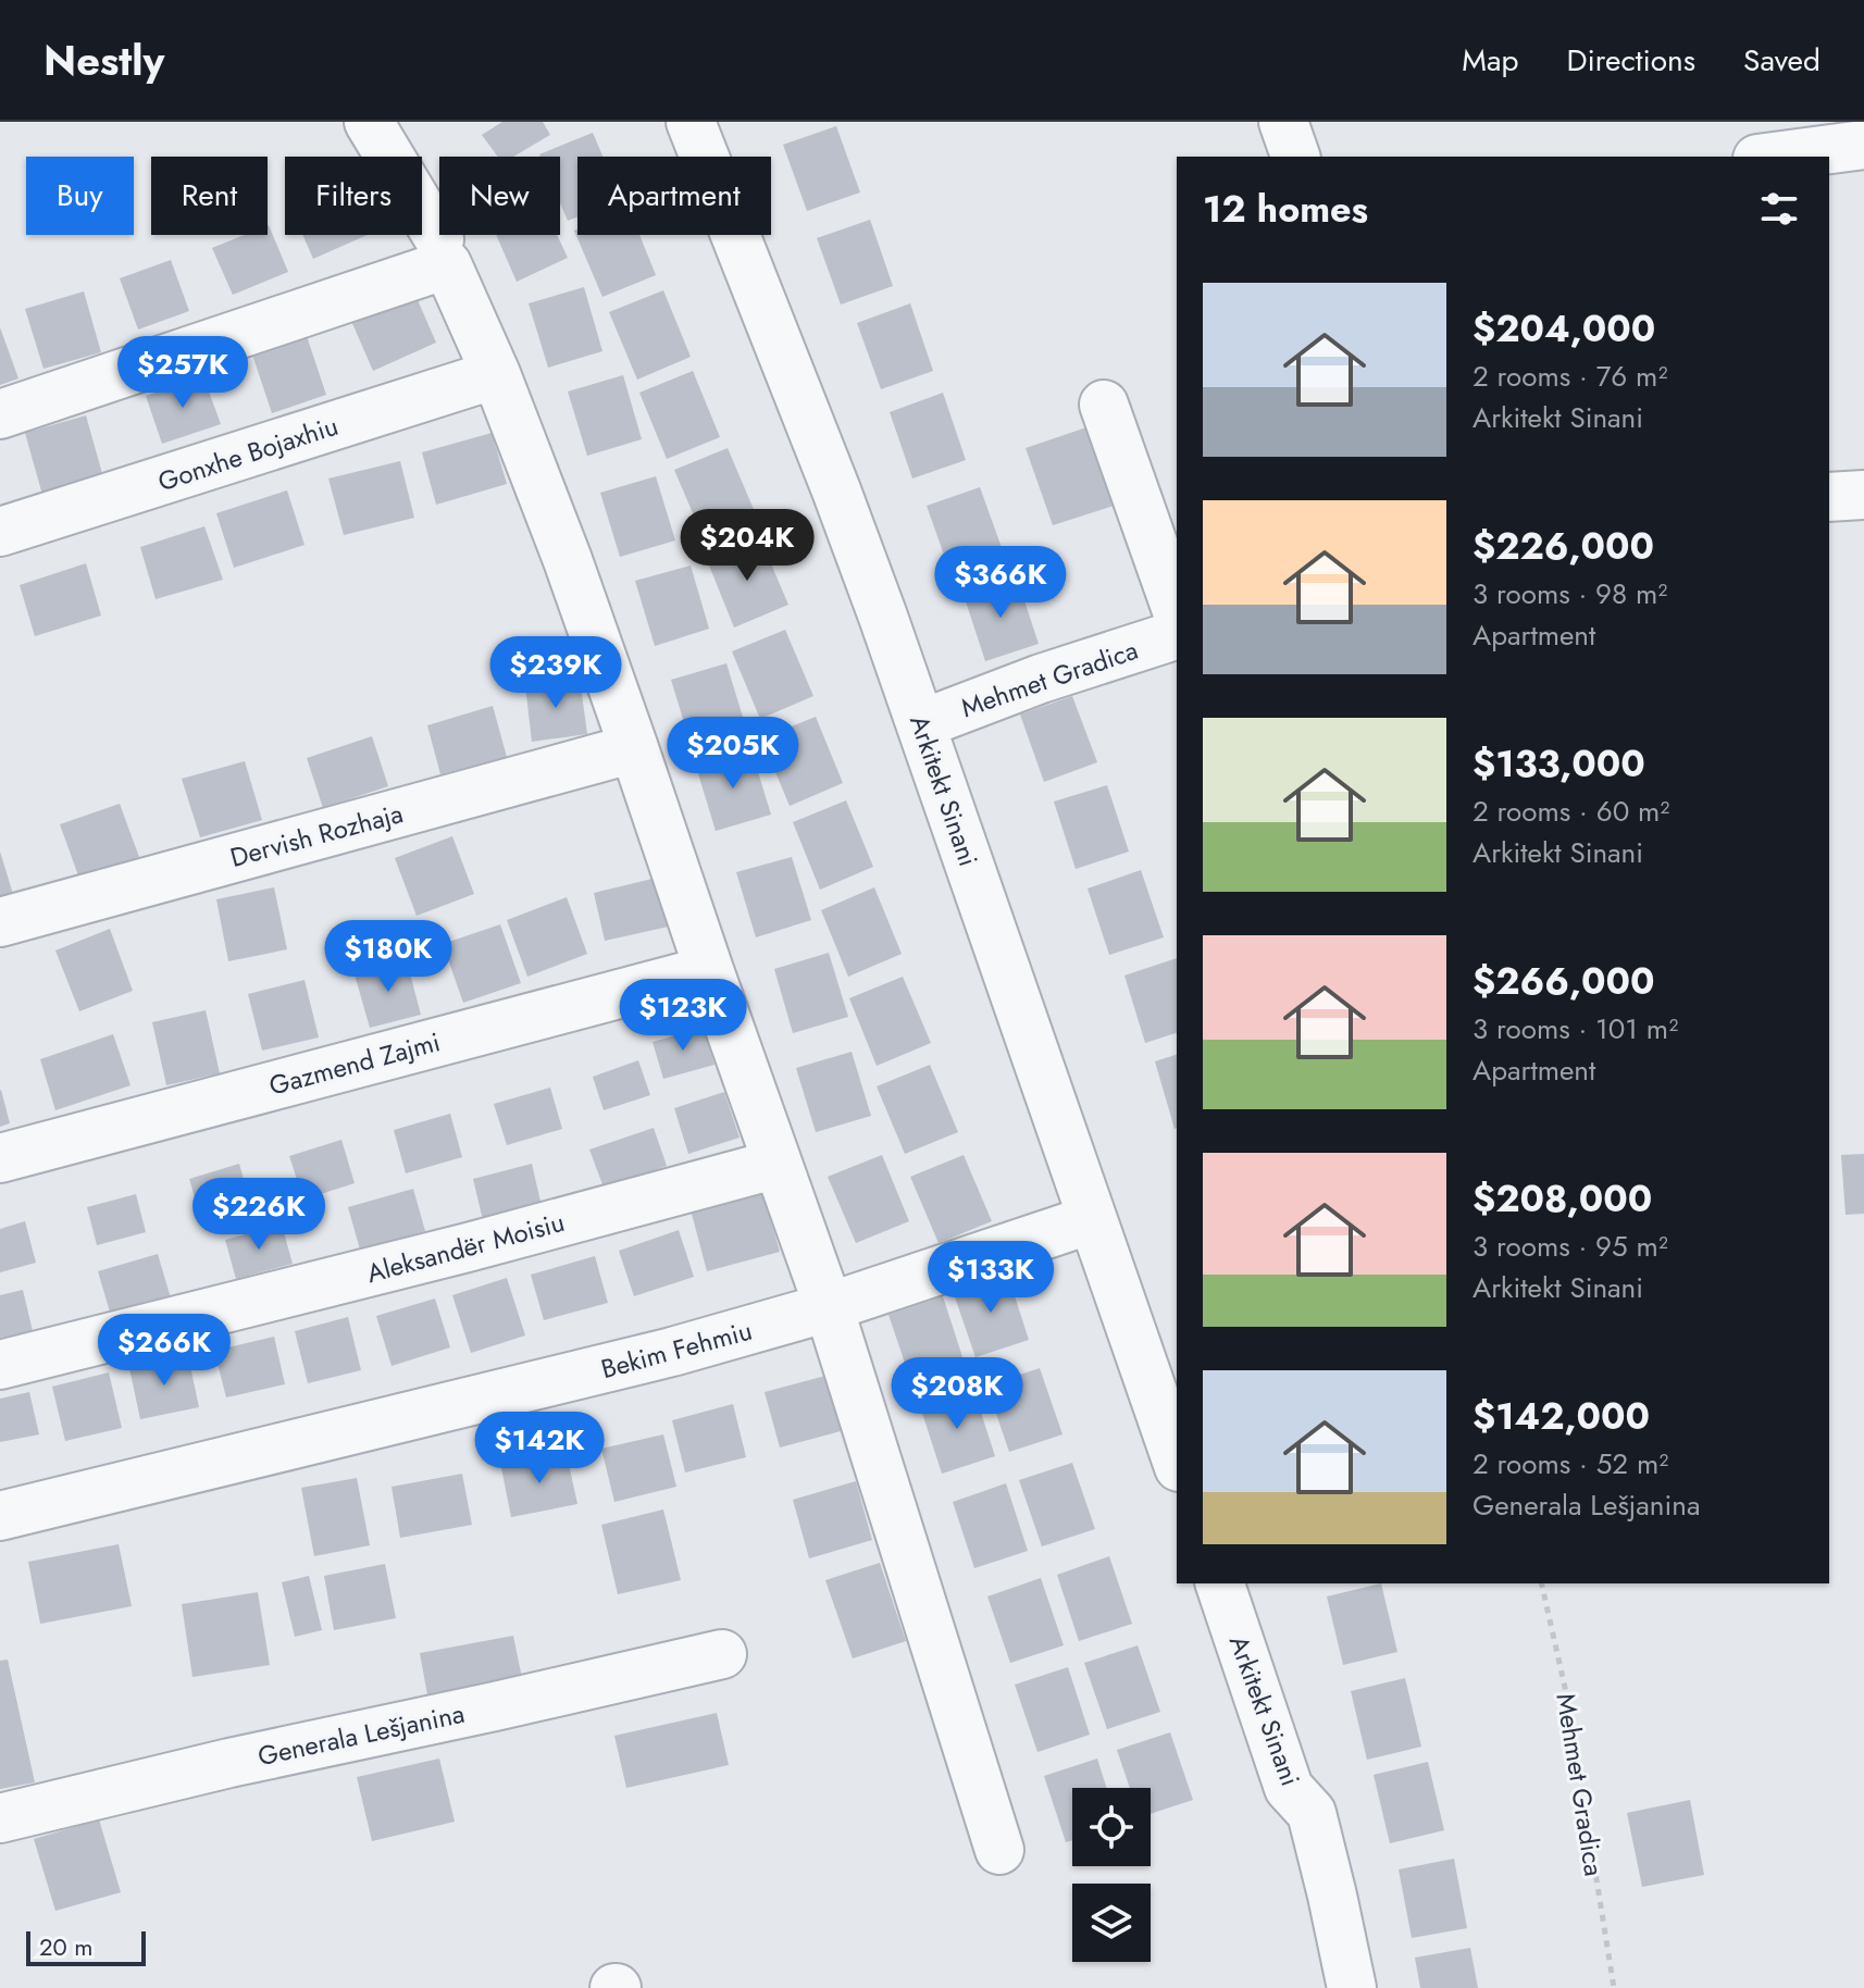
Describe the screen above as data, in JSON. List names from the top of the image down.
{
  "streets": {
    "street": [
      "Gonxhe Bojaxhiu",
      "Mehmet Gradica",
      "Arkitekt Sinani",
      "Dervish Rozhaja",
      "Gazmend Zajmi",
      "Aleksandër Moisiu",
      "Bekim Fehmiu",
      "Generala Lešjanina"
    ]
  },
  "crossings": [
    ["Mehmet Gradica", "Arkitekt Sinani"],
    ["Arkitekt Sinani", "Bekim Fehmiu"]
  ],
  "scale_bar": "20 m",
  "page": {
    "header": "Nestly",
    "nav": ["Map", "Directions", "Saved"],
    "chip": [
      "Buy",
      "Rent",
      "Filters",
      "New",
      "Apartment"
    ],
    "heading": "12 homes",
    "list": [
      {
        "name": "$204,000",
        "note": "2 rooms · 76 m² · Arkitekt Sinani"
      },
      {
        "name": "$226,000",
        "note": "3 rooms · 98 m² · Apartment"
      },
      {
        "name": "$133,000",
        "note": "2 rooms · 60 m² · Arkitekt Sinani"
      },
      {
        "name": "$266,000",
        "note": "3 rooms · 101 m² · Apartment"
      },
      {
        "name": "$208,000",
        "note": "3 rooms · 95 m² · Arkitekt Sinani"
      },
      {
        "name": "$142,000",
        "note": "2 rooms · 52 m² · Generala Lešjanina"
      }
    ],
    "price": [
      "$257K",
      "$204K",
      "$366K",
      "$239K",
      "$205K",
      "$180K",
      "$123K",
      "$226K",
      "$133K",
      "$266K",
      "$208K",
      "$142K"
    ],
    "scale": "20 m"
  }
}
